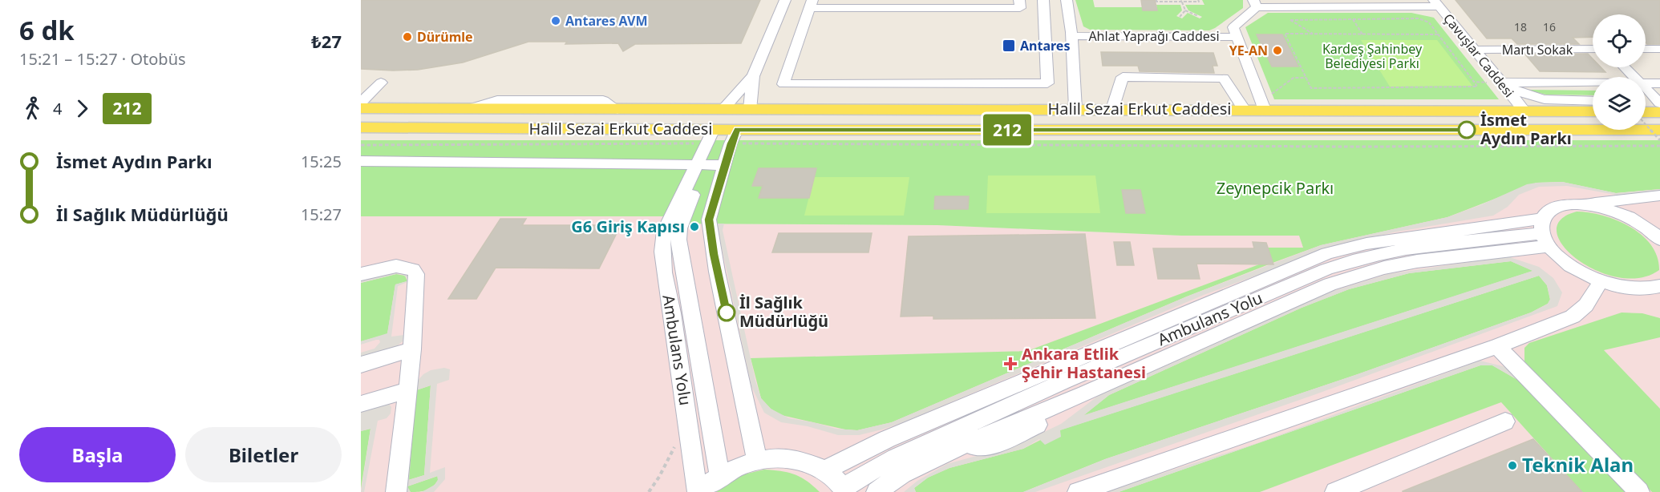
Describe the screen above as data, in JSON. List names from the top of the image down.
{
  "streets": {
    "main road": ["Halil Sezai Erkut Caddesi"],
    "street": [
      "Ahlat Yaprağı Caddesi",
      "Martı Sokak",
      "Çavuşlar Caddesi",
      "Ambulans Yolu"
    ]
  },
  "crossings": [
    ["Martı Sokak", "Çavuşlar Caddesi"],
    ["Çavuşlar Caddesi", "Halil Sezai Erkut Caddesi"]
  ],
  "parks": ["Kardeş Şahinbey Belediyesi Parkı", "Zeynepcik Parkı"],
  "places": {
    "other": [
      "Antares AVM",
      "Dürümle",
      "YE-AN",
      "İsmet Aydın Parkı",
      "G6 Giriş Kapısı",
      "İl Sağlık Müdürlüğü",
      "Teknik Alan"
    ],
    "transit": ["Antares"],
    "health": ["Ankara Etlik Şehir Hastanesi"]
  },
  "lines": ["bus line 212"],
  "house_numbers": ["18", "16"],
  "page": {
    "heading": ["6 dk", "15:21 – 15:27 · Otobüs", "₺27"],
    "on_map": "212",
    "legs": ["4", "212"],
    "list": [
      {
        "name": "İsmet Aydın Parkı",
        "value": "15:25"
      },
      {
        "name": "İl Sağlık Müdürlüğü",
        "value": "15:27"
      }
    ],
    "buttons": ["Başla", "Biletler"]
  }
}
